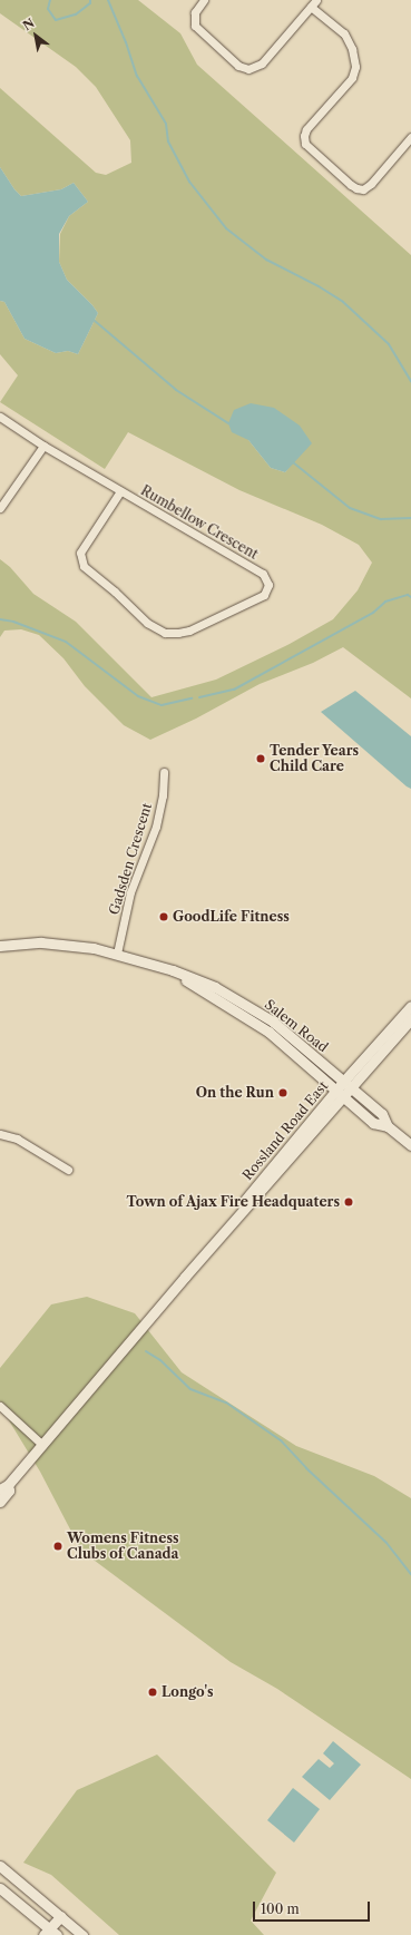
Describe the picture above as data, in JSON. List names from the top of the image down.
{
  "streets": {
    "main road": ["Salem Road", "Rossland Road East"],
    "street": ["Rumbellow Crescent", "Gadsden Crescent"]
  },
  "crossings": [
    ["Gadsden Crescent", "Salem Road"],
    ["Salem Road", "Rossland Road East"]
  ],
  "places": [
    "Tender Years Child Care",
    "GoodLife Fitness",
    "On the Run",
    "Town of Ajax Fire Headquaters",
    "Womens Fitness Clubs of Canada",
    "Longo's"
  ],
  "scale_bar": "100 m",
  "north": "top left"
}
